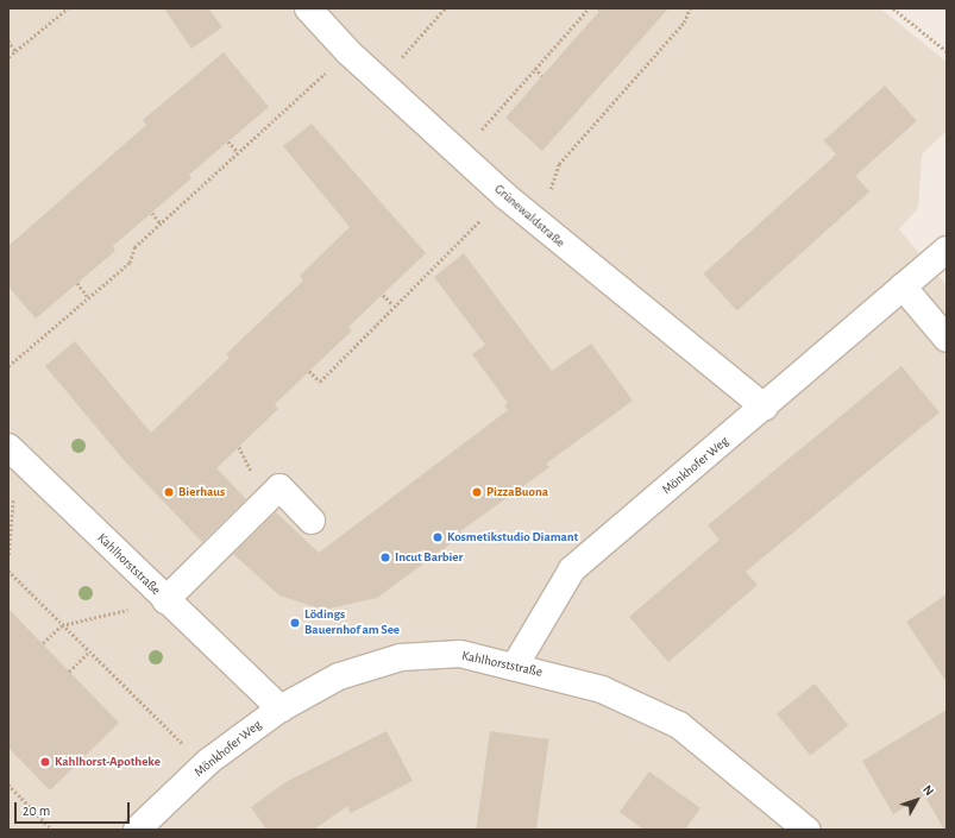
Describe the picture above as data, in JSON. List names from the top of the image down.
{
  "streets": {
    "street": ["Grünewaldstraße", "Mönkhofer Weg", "Kahlhorststraße"]
  },
  "crossings": [
    ["Grünewaldstraße", "Mönkhofer Weg"],
    ["Mönkhofer Weg", "Kahlhorststraße"]
  ],
  "places": [
    "Bierhaus",
    "PizzaBuona",
    "Kosmetikstudio Diamant",
    "Incut Barbier",
    "Lödings Bauernhof am See",
    "Kahlhorst-Apotheke"
  ],
  "scale_bar": "20 m",
  "north": "top right"
}
